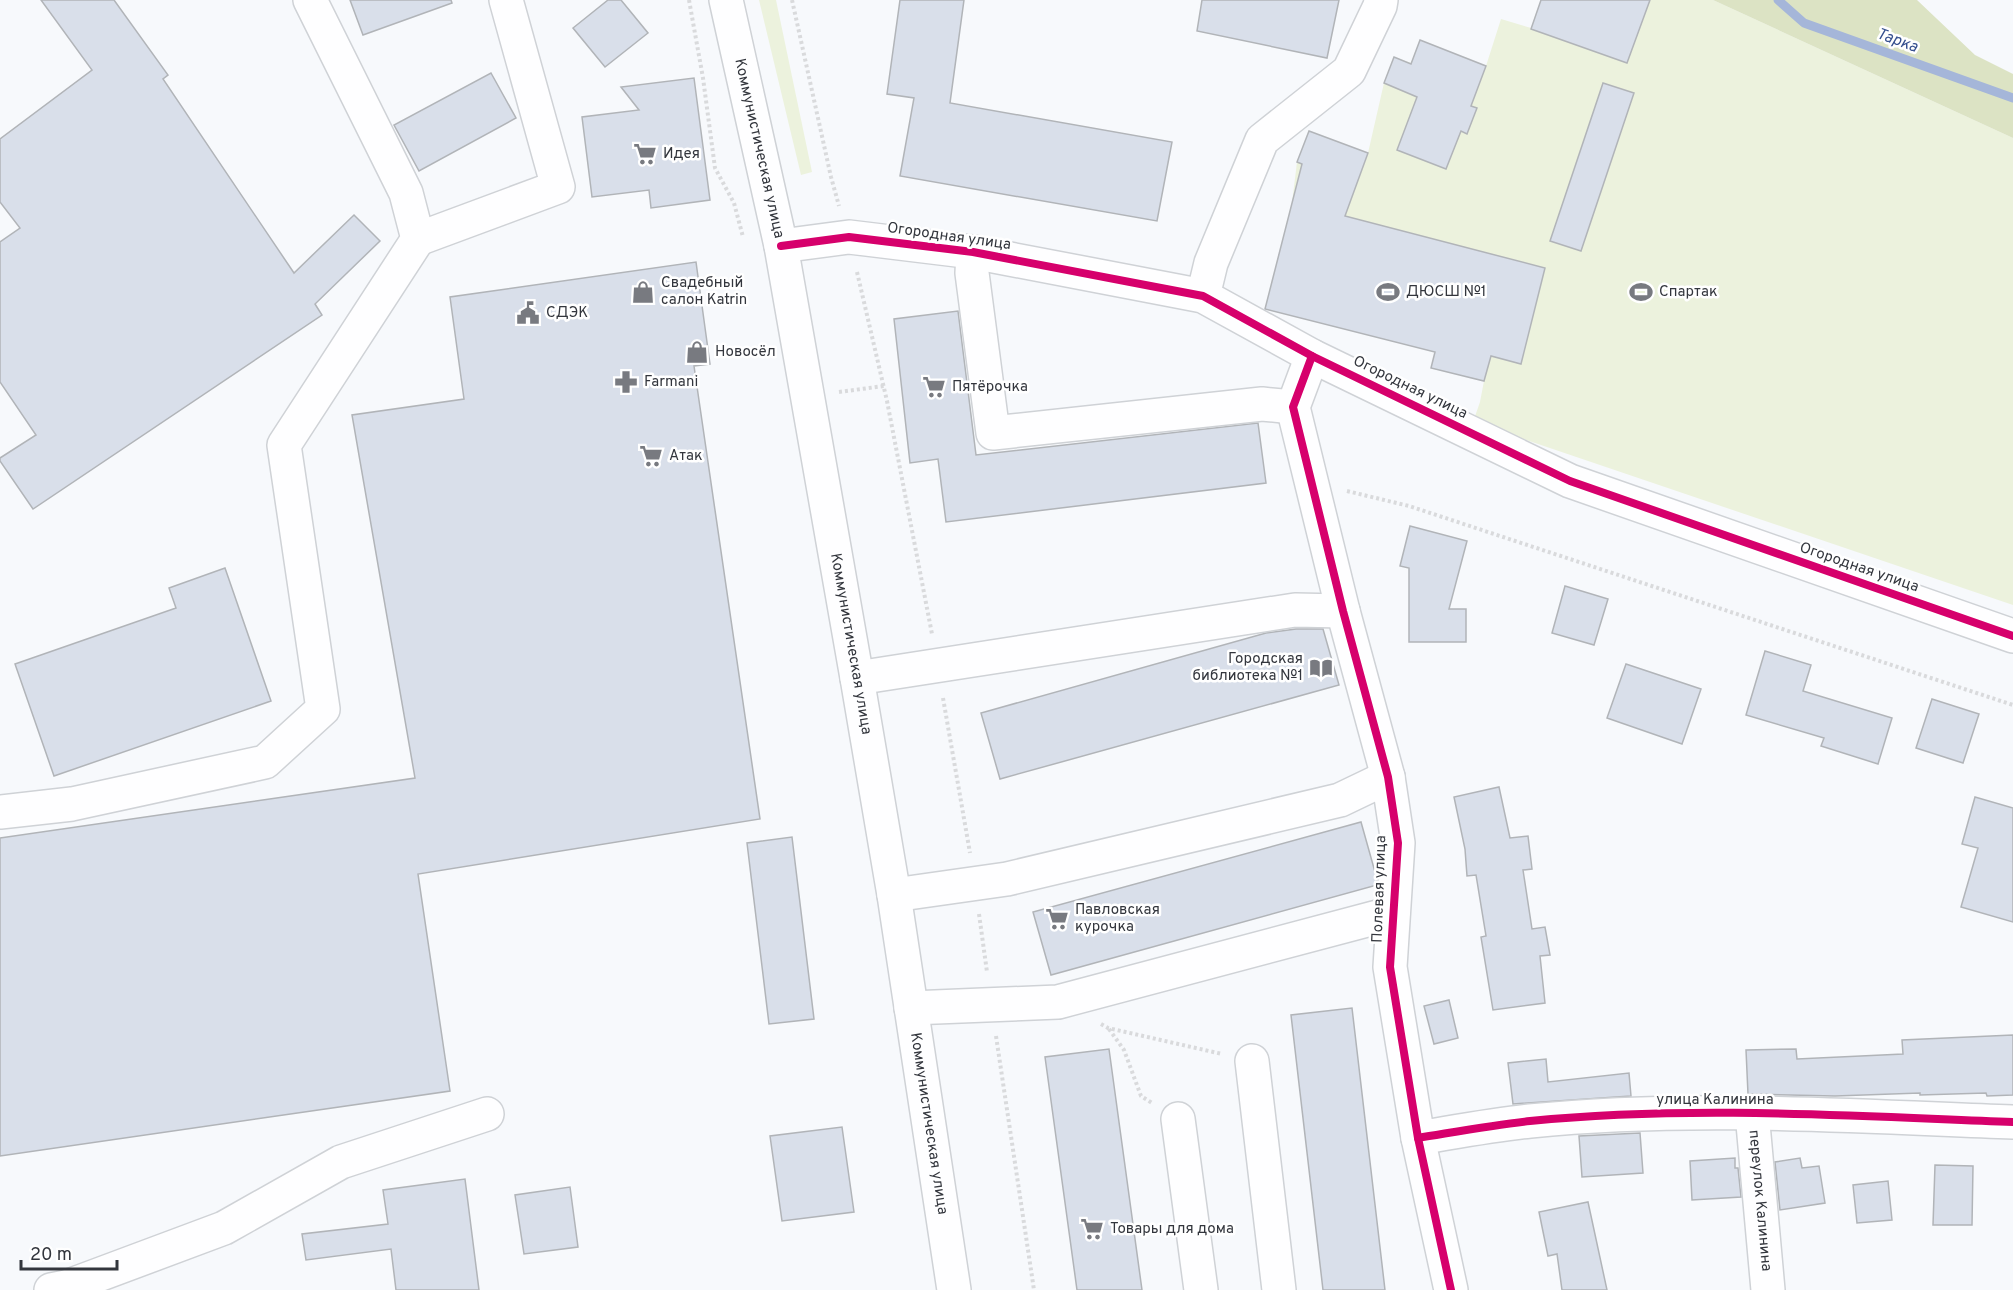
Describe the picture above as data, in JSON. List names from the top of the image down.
{
  "streets": {
    "street": [
      "Коммунистическая улица",
      "Огородная улица",
      "Полевая улица",
      "улица Калинина",
      "переулок Калинина"
    ]
  },
  "crossings": [
    ["Коммунистическая улица", "Огородная улица"],
    ["Полевая улица", "улица Калинина"],
    ["улица Калинина", "переулок Калинина"]
  ],
  "water": ["Тарка"],
  "places": {
    "supermarket": [
      "Идея",
      "Пятёрочка",
      "Атак",
      "Павловская курочка",
      "Товары для дома"
    ],
    "shop": ["Свадебный салон Katrin", "Новосёл"],
    "sports": ["ДЮСШ №1", "Спартак"],
    "public building": ["СДЭК"],
    "pharmacy": ["Farmani"],
    "library": ["Городская библиотека №1"]
  },
  "scale_bar": "20 m"
}
